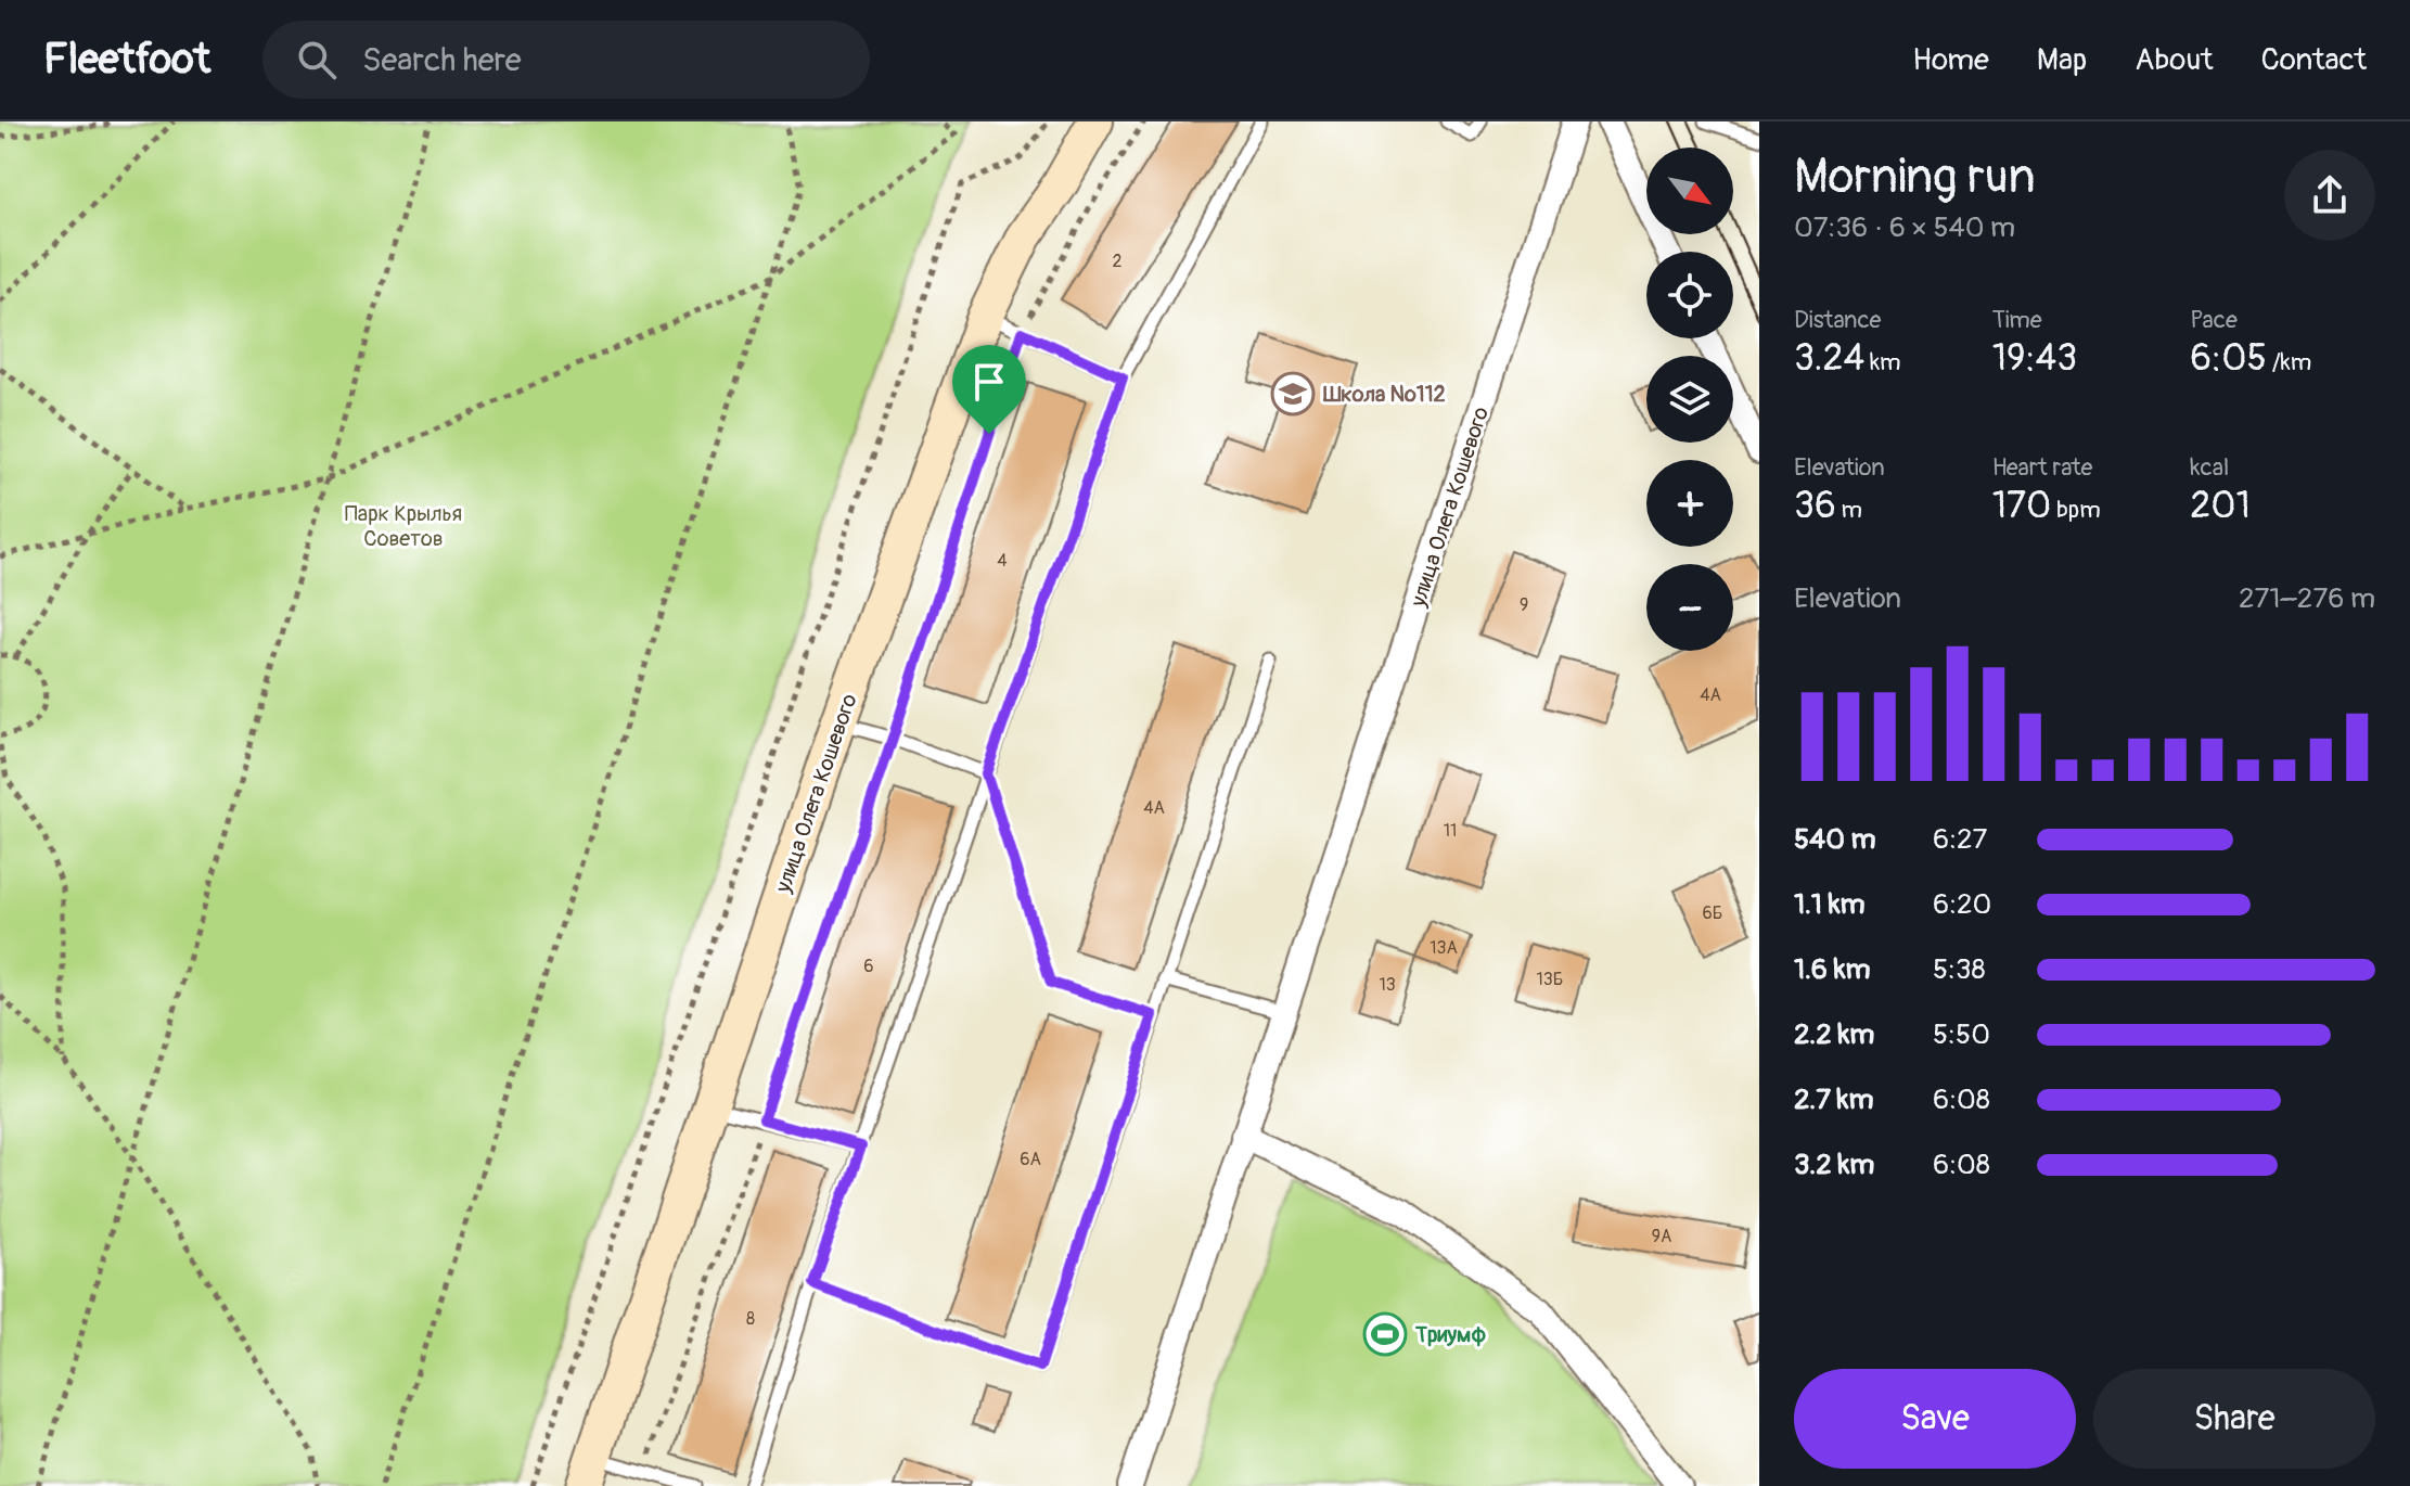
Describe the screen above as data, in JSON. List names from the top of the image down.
{
  "streets": {
    "street": ["улица Олега Кошевого"]
  },
  "parks": ["Парк Крылья Советов"],
  "places": {
    "school or university": ["Школа №112"],
    "sports": ["Триумф"]
  },
  "house_numbers": [
    "2",
    "4",
    "9",
    "4А",
    "4А",
    "11",
    "6Б",
    "13А",
    "6",
    "13Б",
    "13",
    "6А",
    "9А",
    "8"
  ],
  "north": "bottom right",
  "page": {
    "header": "Fleetfoot",
    "search": "Search here",
    "nav": [
      "Home",
      "Map",
      "About",
      "Contact"
    ],
    "heading": ["Morning run", "07:36 · 6 × 540 m"],
    "map_buttons": ["+", "−"],
    "stats": [
      ["Distance", "3.24 km"],
      ["Time", "19:43"],
      ["Pace", "6:05 /km"],
      ["Elevation", "36 m"],
      ["Heart rate", "170 bpm"],
      ["kcal", "201"]
    ],
    "chart": ["Elevation", "271–276 m"],
    "list": [
      {
        "name": "540 m",
        "note": "6:27"
      },
      {
        "name": "1.1 km",
        "note": "6:20"
      },
      {
        "name": "1.6 km",
        "note": "5:38"
      },
      {
        "name": "2.2 km",
        "note": "5:50"
      },
      {
        "name": "2.7 km",
        "note": "6:08"
      },
      {
        "name": "3.2 km",
        "note": "6:08"
      }
    ],
    "buttons": ["Save", "Share"]
  }
}
